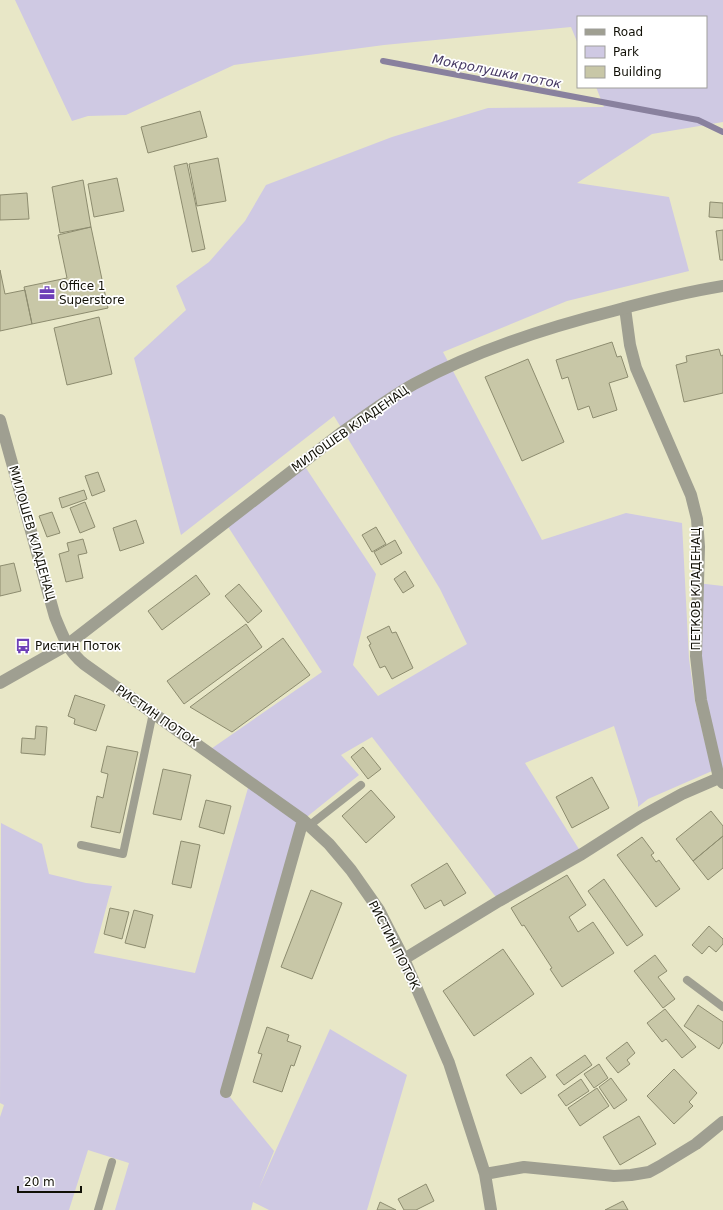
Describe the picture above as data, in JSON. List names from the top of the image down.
{
  "streets": {
    "street": ["МИЛОШЕВ КЛАДЕНАЦ", "ПЕТКОВ КЛАДЕНАЦ", "РИСТИН ПОТОК"]
  },
  "crossings": [
    ["МИЛОШЕВ КЛАДЕНАЦ", "ПЕТКОВ КЛАДЕНАЦ"],
    ["МИЛОШЕВ КЛАДЕНАЦ", "РИСТИН ПОТОК"]
  ],
  "water": ["Мокролушки поток"],
  "places": {
    "office": ["Office 1 Superstore"],
    "bus stop": ["Ристин Поток"]
  },
  "legend": ["Road", "Park", "Building"],
  "scale_bar": "20 m"
}
